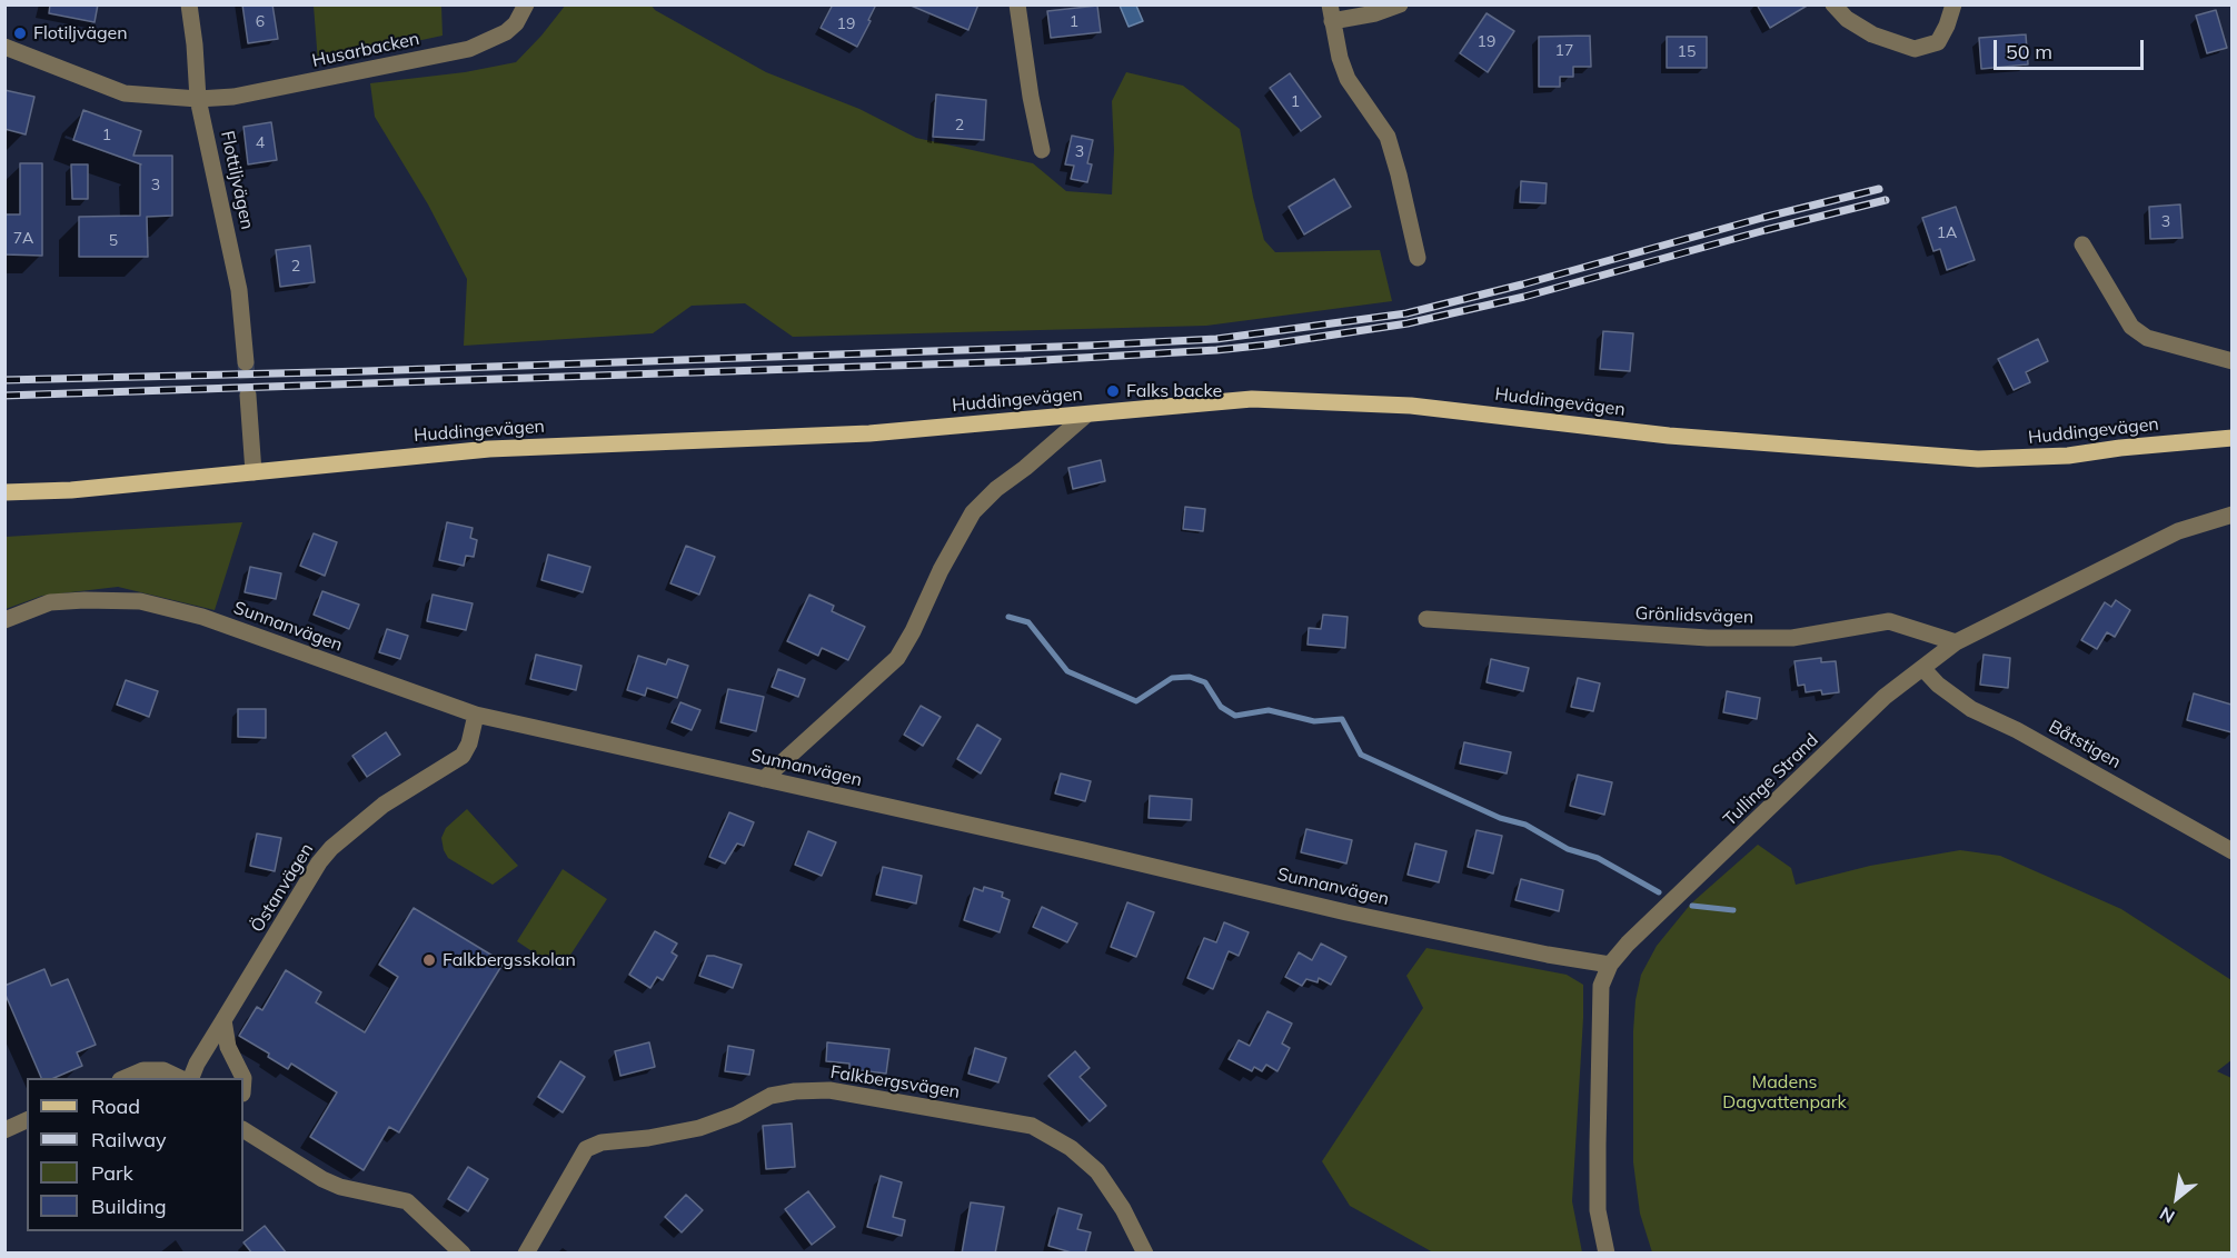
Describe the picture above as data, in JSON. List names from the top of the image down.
{
  "streets": {
    "main road": ["Huddingevägen"],
    "street": [
      "Husarbacken",
      "Flottiljvägen",
      "Grönlidsvägen",
      "Sunnanvägen",
      "Båtstigen",
      "Tullinge Strand",
      "Östanvägen",
      "Falkbergsvägen"
    ]
  },
  "crossings": [
    ["Husarbacken", "Flottiljvägen"],
    ["Grönlidsvägen", "Tullinge Strand"],
    ["Sunnanvägen", "Tullinge Strand"],
    ["Sunnanvägen", "Östanvägen"],
    ["Båtstigen", "Tullinge Strand"]
  ],
  "parks": ["Madens Dagvattenpark"],
  "places": ["Flotiljvägen", "Falks backe", "Falkbergsskolan"],
  "house_numbers": [
    "6",
    "1",
    "19",
    "19",
    "17",
    "15",
    "1",
    "2",
    "1",
    "4",
    "3",
    "3",
    "3",
    "1A",
    "7A",
    "5",
    "2"
  ],
  "legend": [
    "Road",
    "Railway",
    "Park",
    "Building"
  ],
  "scale_bar": "50 m",
  "north": "bottom left"
}
